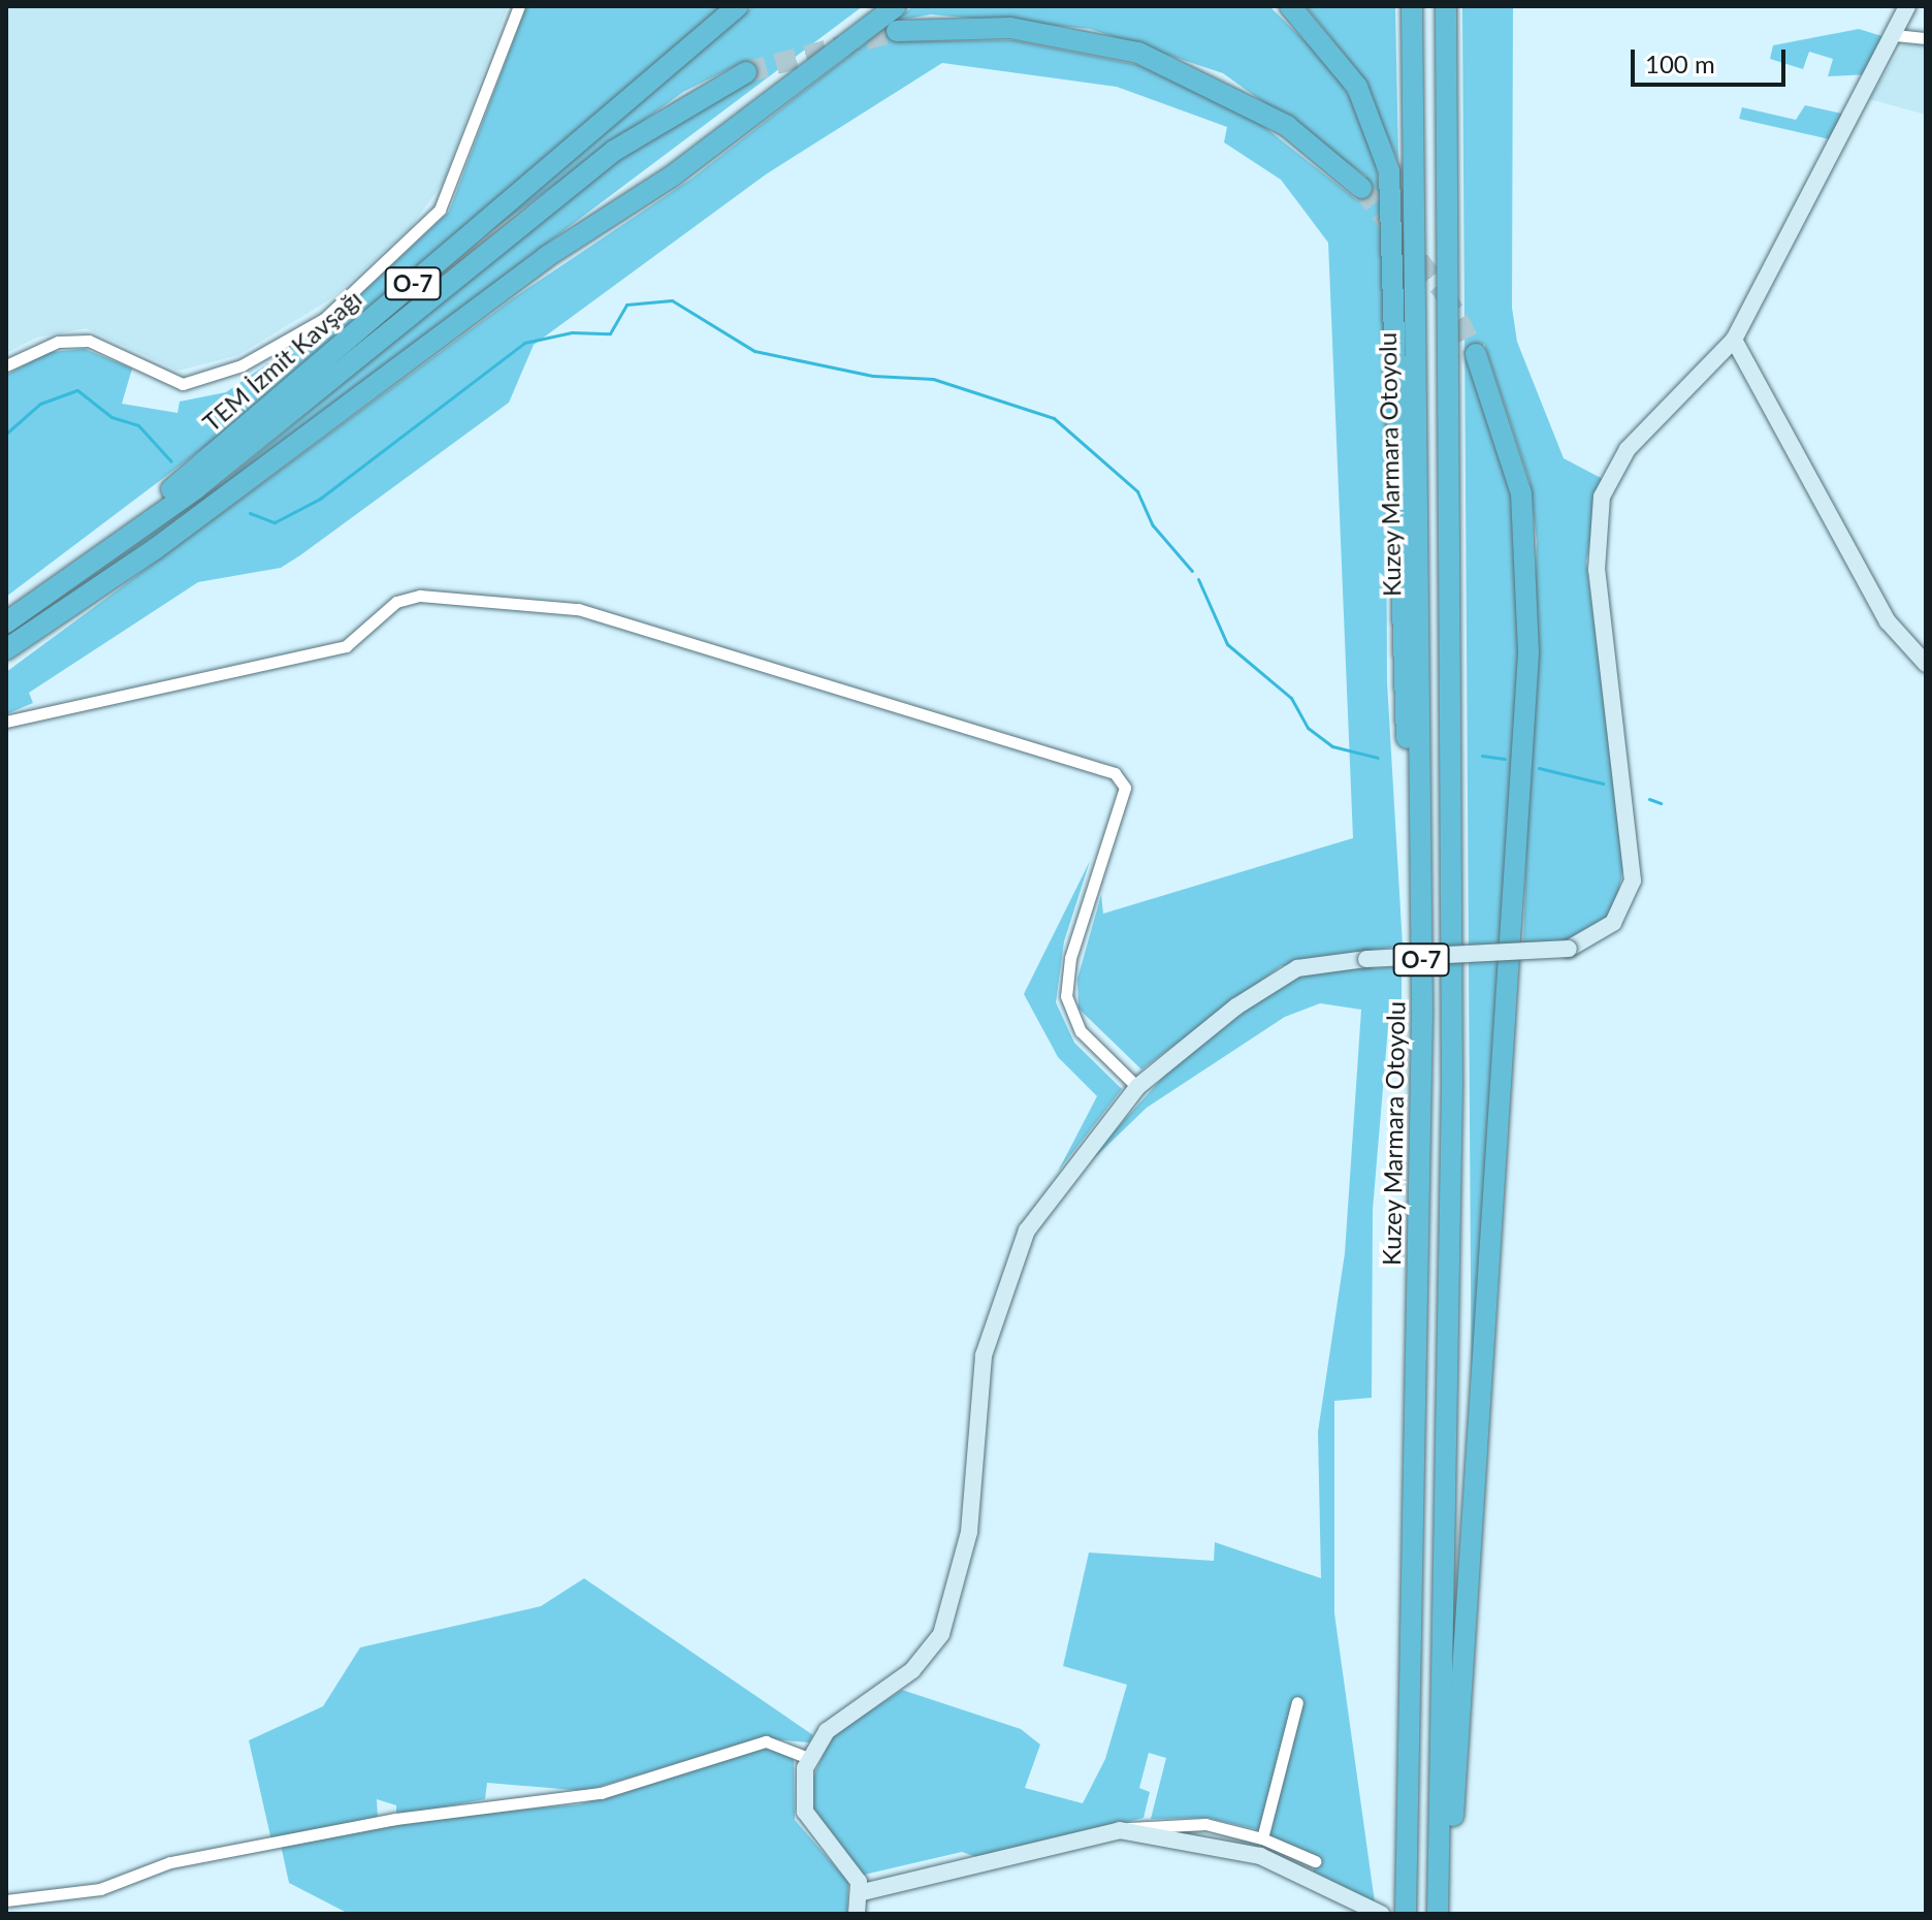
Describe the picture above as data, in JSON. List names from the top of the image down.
{
  "streets": {
    "highway": ["O-7", "TEM İzmit Kavşağı", "Kuzey Marmara Otoyolu"]
  },
  "crossings": [
    ["O-7", "TEM İzmit Kavşağı"]
  ],
  "scale_bar": "100 m"
}
